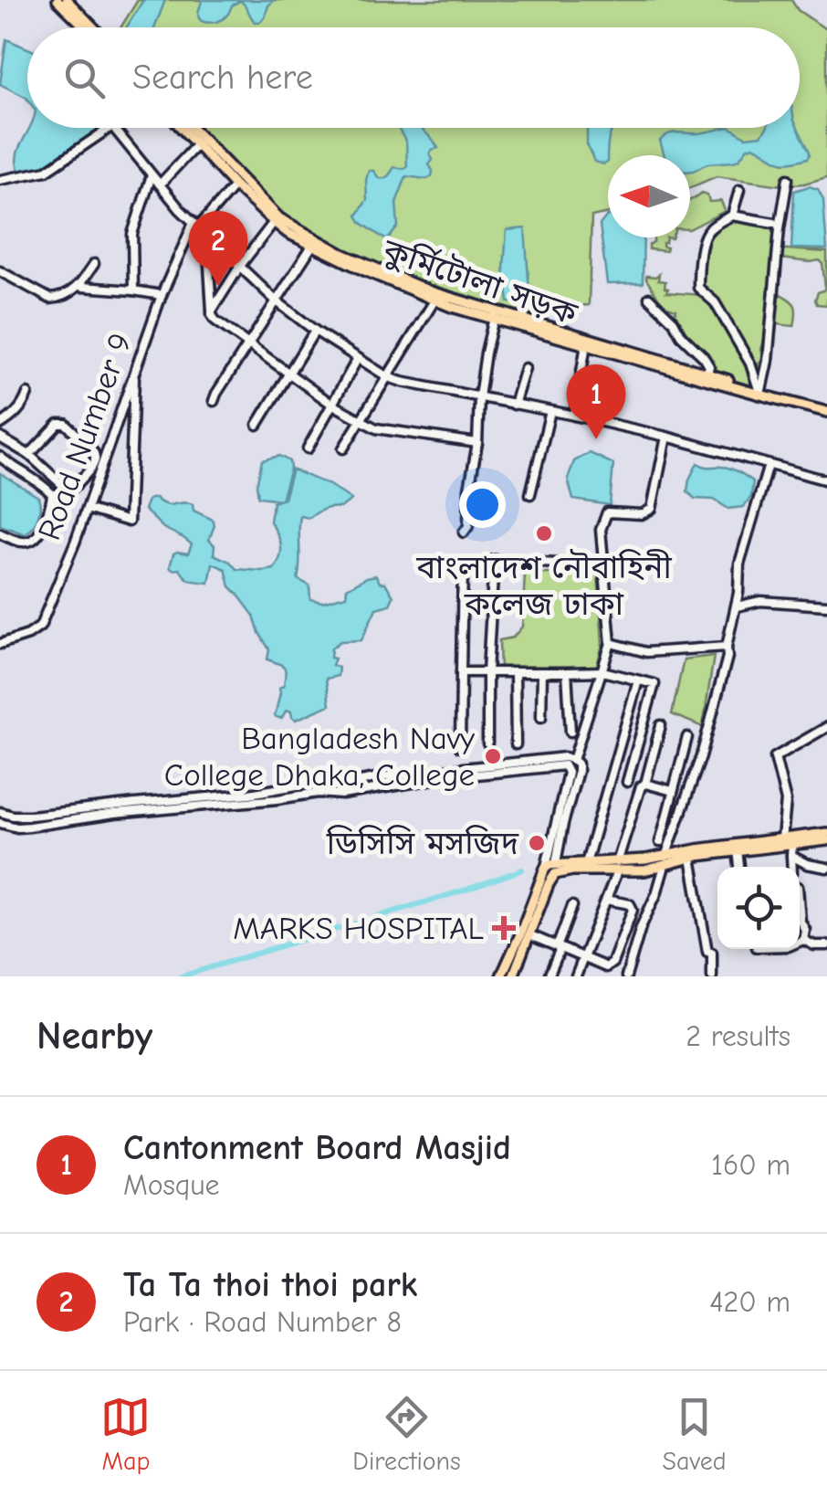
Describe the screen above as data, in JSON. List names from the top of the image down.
{
  "streets": {
    "main road": ["কুর্মিটোলা সড়ক"],
    "street": ["Road Number 9"]
  },
  "crossings": [
    ["কুর্মিটোলা সড়ক", "Road Number 9"]
  ],
  "places": {
    "other": ["বাংলাদেশ নৌবাহিনী কলেজ ঢাকা", "Bangladesh Navy College Dhaka, College", "ডিসিসি মসজিদ"],
    "health": ["MARKS HOSPITAL"]
  },
  "north": "left",
  "page": {
    "search": "Search here",
    "pins": ["2", "1"],
    "heading": ["Nearby", "2 results"],
    "list": [
      {
        "mark": "1",
        "name": "Cantonment Board Masjid",
        "note": "Mosque",
        "value": "160 m"
      },
      {
        "mark": "2",
        "name": "Ta Ta thoi thoi park",
        "note": "Park · Road Number 8",
        "value": "420 m"
      }
    ],
    "nav": ["Map", "Directions", "Saved"]
  }
}
